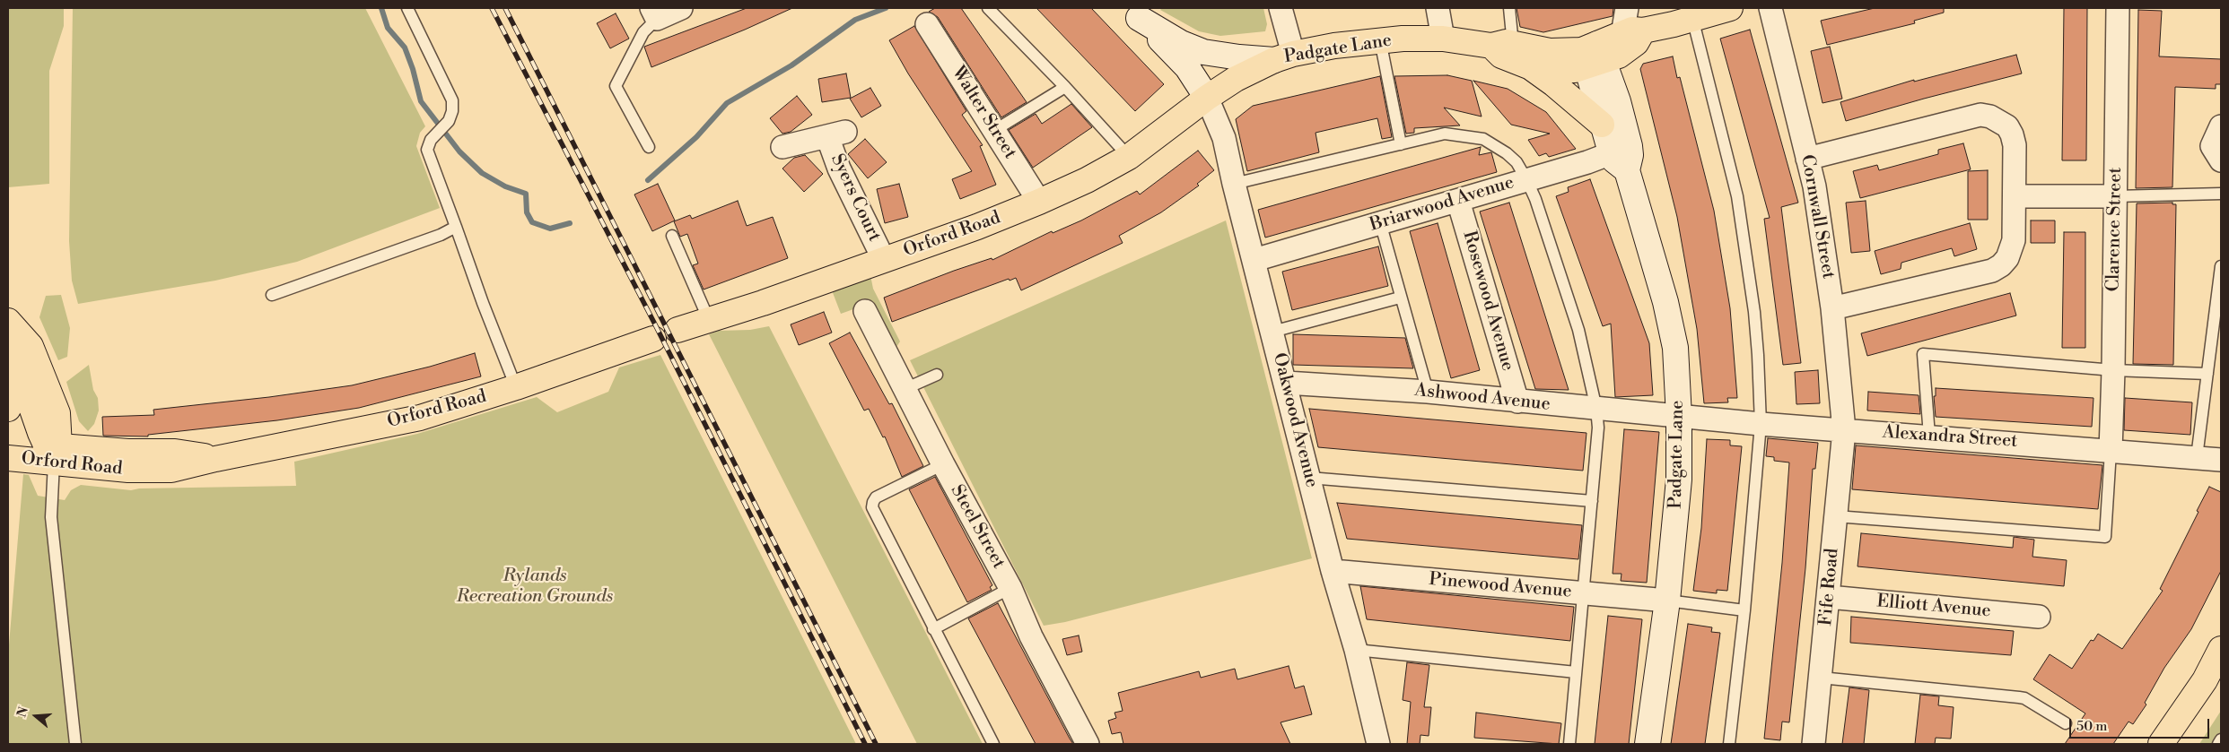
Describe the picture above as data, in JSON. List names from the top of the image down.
{
  "streets": {
    "main road": ["Padgate Lane", "Orford Road"],
    "street": [
      "Walter Street",
      "Syers Court",
      "Briarwood Avenue",
      "Cornwall Street",
      "Clarence Street",
      "Rosewood Avenue",
      "Ashwood Avenue",
      "Oakwood Avenue",
      "Alexandra Street",
      "Steel Street",
      "Pinewood Avenue",
      "Fife Road",
      "Elliott Avenue"
    ]
  },
  "crossings": [
    ["Padgate Lane", "Briarwood Avenue"],
    ["Padgate Lane", "Orford Road"],
    ["Padgate Lane", "Ashwood Avenue"],
    ["Padgate Lane", "Oakwood Avenue"],
    ["Padgate Lane", "Alexandra Street"],
    ["Padgate Lane", "Pinewood Avenue"],
    ["Walter Street", "Orford Road"],
    ["Syers Court", "Orford Road"],
    ["Briarwood Avenue", "Rosewood Avenue"],
    ["Briarwood Avenue", "Oakwood Avenue"],
    ["Cornwall Street", "Alexandra Street"],
    ["Cornwall Street", "Fife Road"],
    ["Clarence Street", "Alexandra Street"],
    ["Orford Road", "Oakwood Avenue"],
    ["Rosewood Avenue", "Ashwood Avenue"],
    ["Ashwood Avenue", "Oakwood Avenue"],
    ["Ashwood Avenue", "Alexandra Street"],
    ["Oakwood Avenue", "Pinewood Avenue"],
    ["Alexandra Street", "Fife Road"],
    ["Fife Road", "Elliott Avenue"]
  ],
  "parks": ["Rylands Recreation Grounds"],
  "scale_bar": "50 m",
  "north": "left"
}
